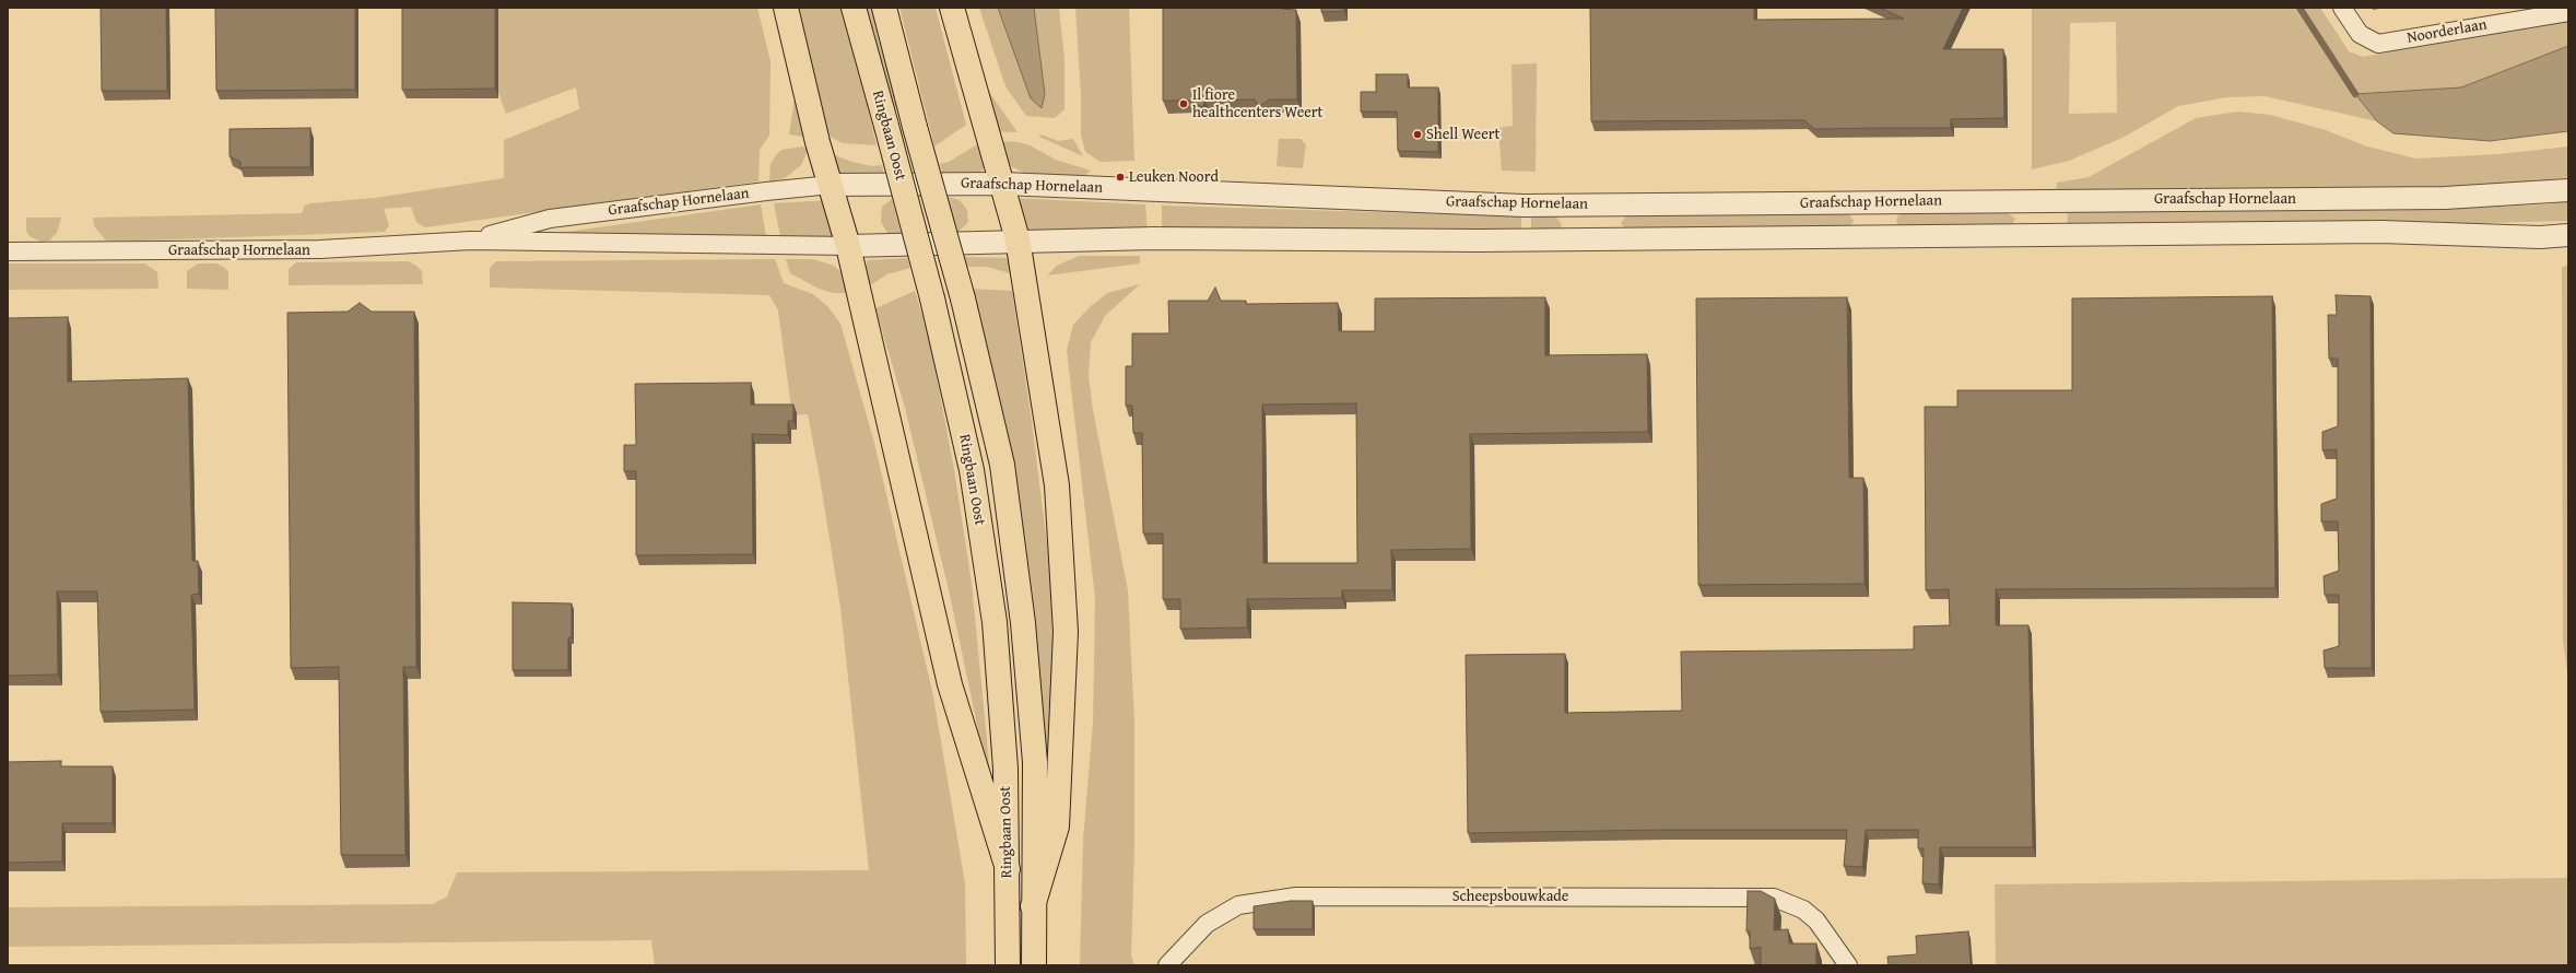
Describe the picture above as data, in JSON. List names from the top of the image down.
{
  "streets": {
    "main road": ["Ringbaan Oost"],
    "street": ["Noorderlaan", "Graafschap Hornelaan", "Scheepsbouwkade"]
  },
  "places": ["Il fiore healthcenters Weert", "Shell Weert", "Leuken Noord"]
}
